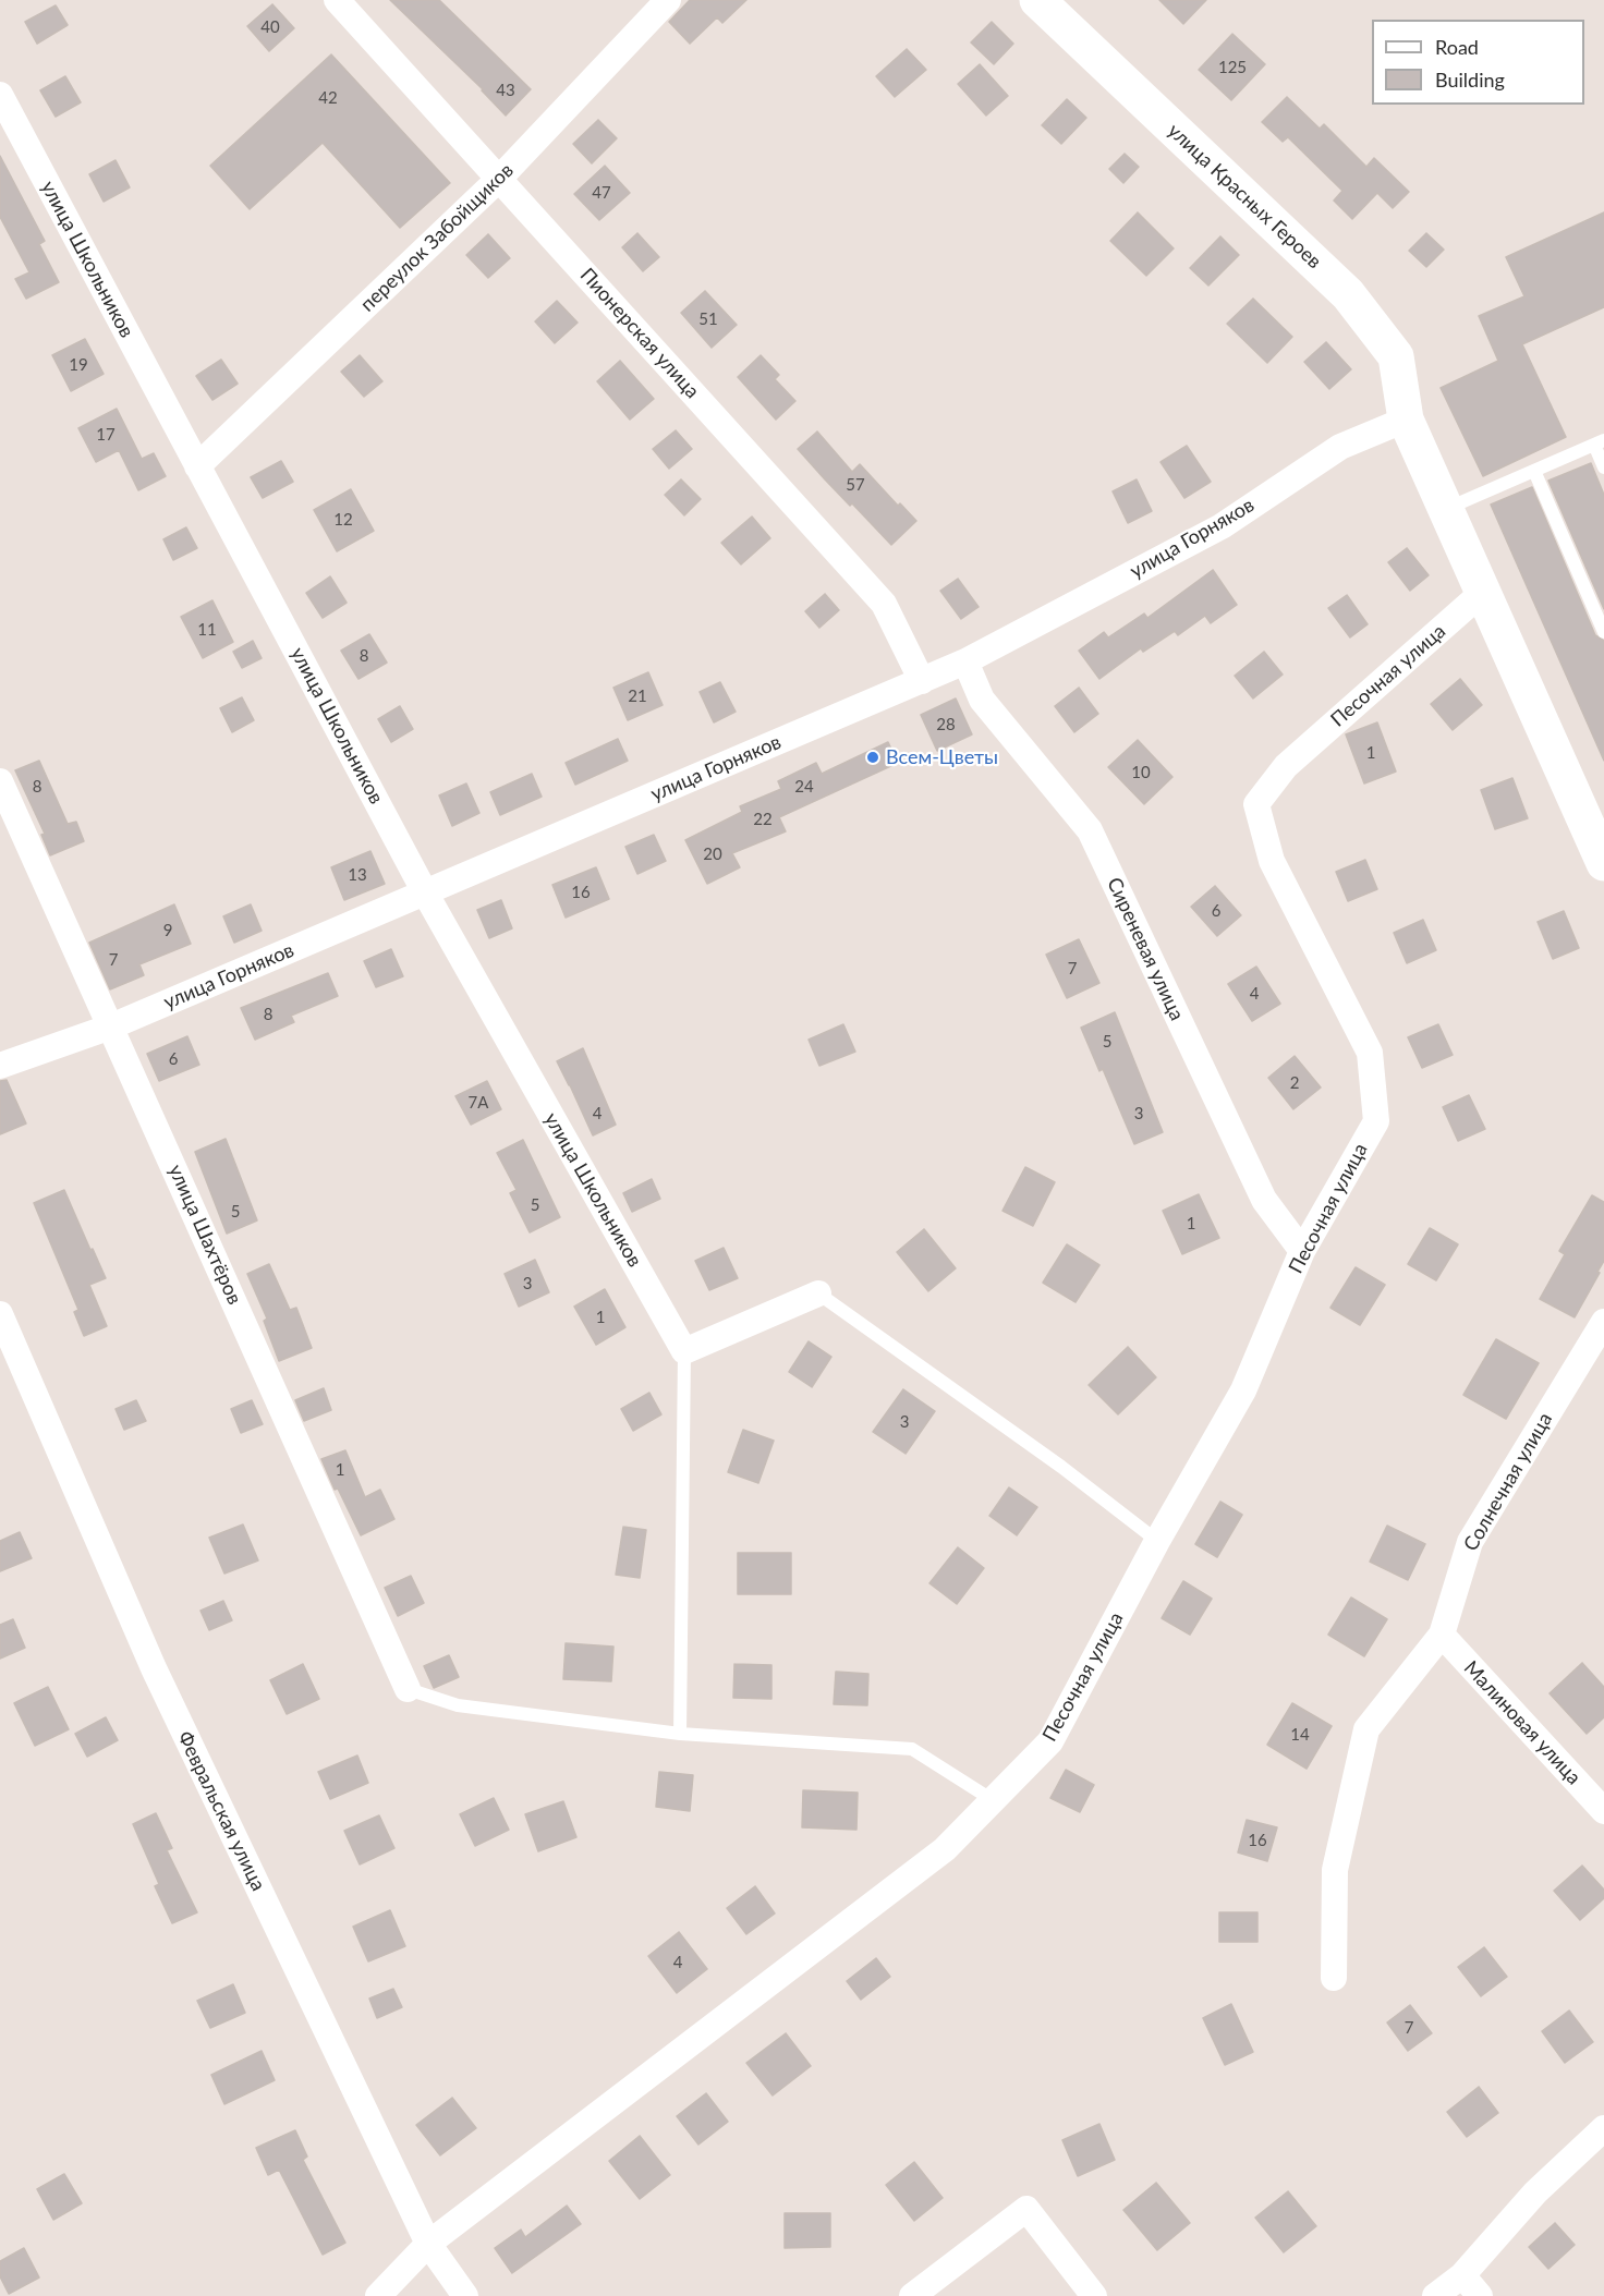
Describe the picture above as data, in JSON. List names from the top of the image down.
{
  "streets": {
    "main road": ["улица Красных Героев"],
    "street": [
      "переулок Забойщиков",
      "улица Школьников",
      "Пионерская улица",
      "улица Горняков",
      "Песочная улица",
      "Сиреневая улица",
      "улица Шахтёров",
      "Солнечная улица",
      "Малиновая улица",
      "Февральская улица"
    ]
  },
  "crossings": [
    ["улица Красных Героев", "улица Горняков"],
    ["улица Красных Героев", "Песочная улица"],
    ["переулок Забойщиков", "улица Школьников"],
    ["переулок Забойщиков", "Пионерская улица"],
    ["улица Школьников", "улица Горняков"],
    ["Пионерская улица", "улица Горняков"],
    ["улица Горняков", "Сиреневая улица"],
    ["улица Горняков", "улица Шахтёров"],
    ["Песочная улица", "Сиреневая улица"],
    ["Песочная улица", "Февральская улица"],
    ["Солнечная улица", "Малиновая улица"]
  ],
  "places": ["Всем-Цветы"],
  "house_numbers": [
    "40",
    "125",
    "43",
    "42",
    "47",
    "51",
    "19",
    "17",
    "57",
    "12",
    "11",
    "8",
    "21",
    "28",
    "1",
    "10",
    "8",
    "24",
    "22",
    "20",
    "13",
    "16",
    "6",
    "9",
    "7",
    "7",
    "4",
    "8",
    "5",
    "6",
    "2",
    "7А",
    "4",
    "3",
    "5",
    "5",
    "1",
    "3",
    "1",
    "3",
    "1",
    "14",
    "16",
    "4",
    "7"
  ],
  "legend": ["Road", "Building"]
}
